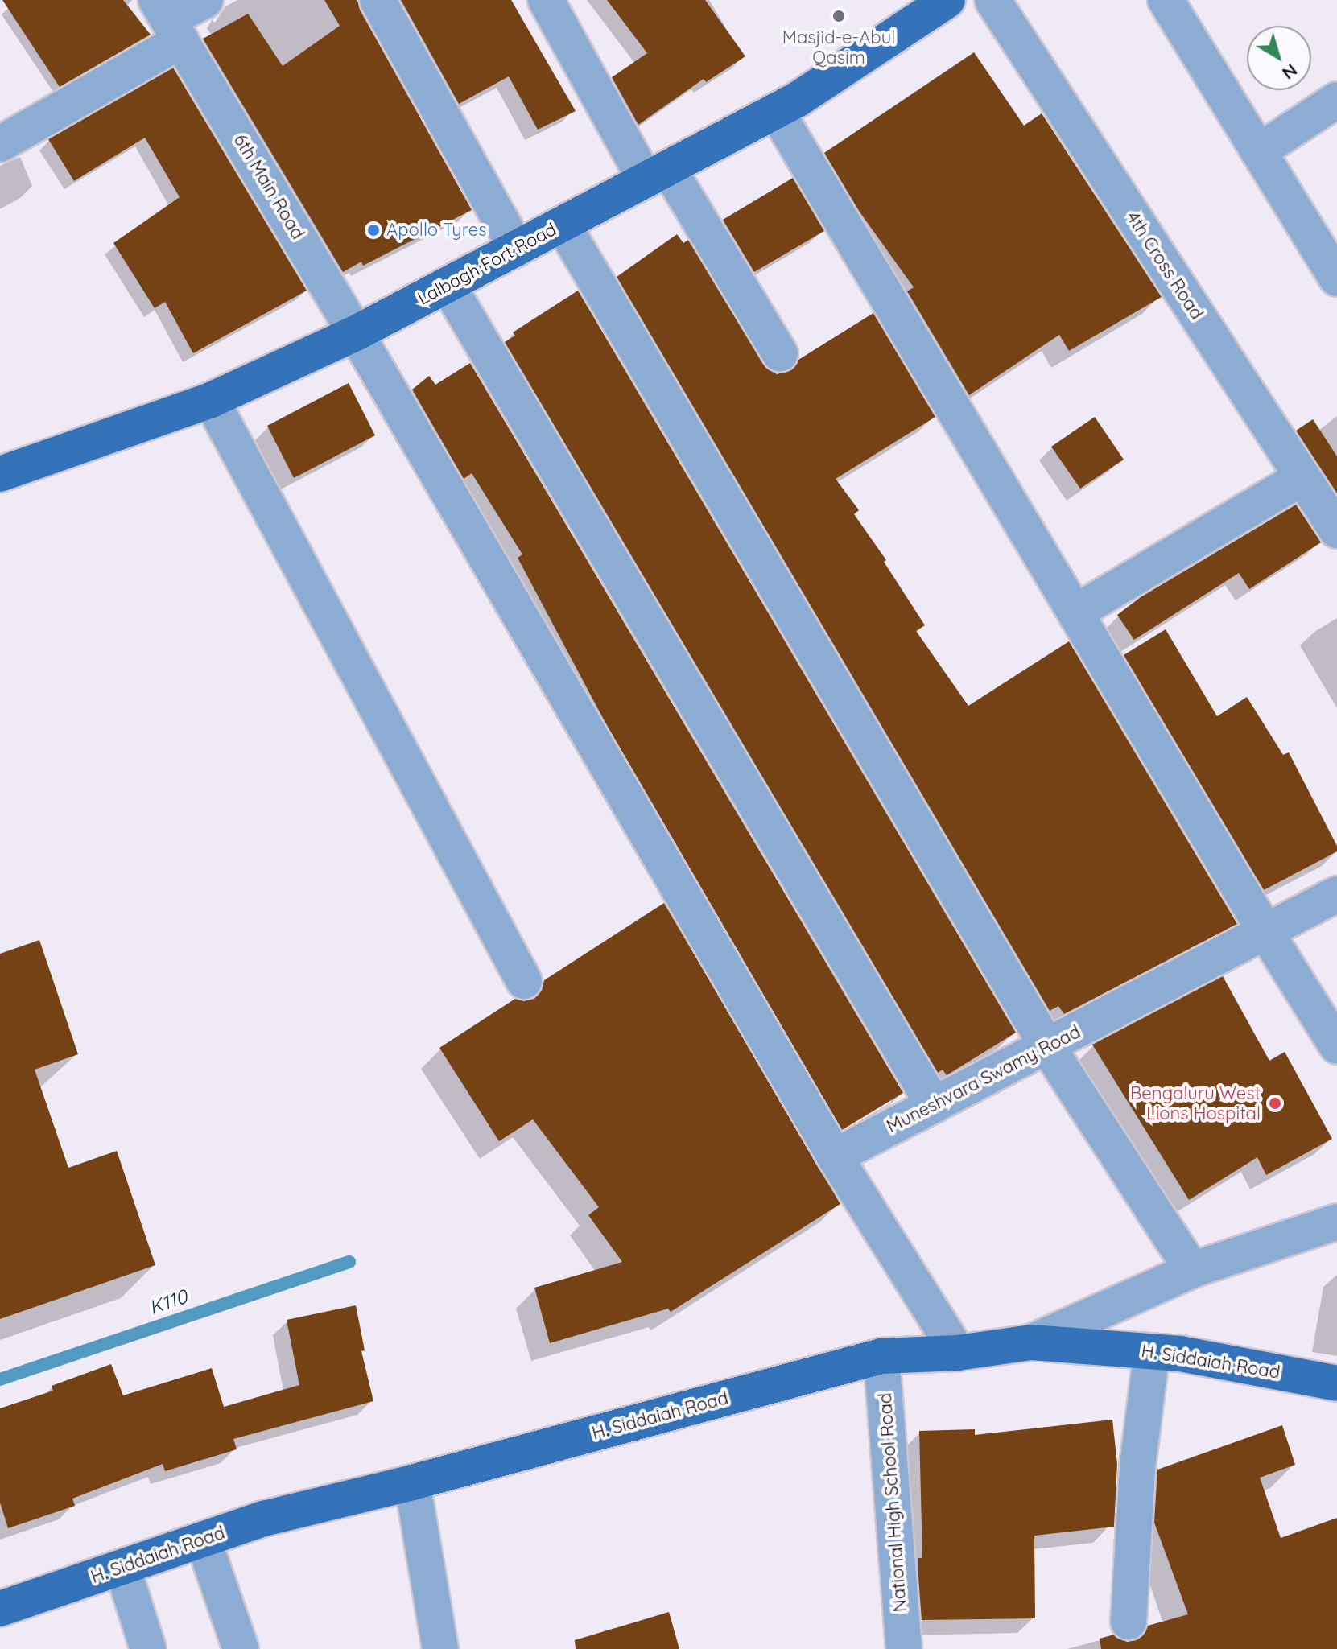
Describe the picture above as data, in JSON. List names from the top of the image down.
{
  "streets": {
    "main road": ["Lalbagh Fort Road", "H. Siddaiah Road"],
    "street": [
      "6th Main Road",
      "4th Cross Road",
      "Muneshvara Swamy Road",
      "National High School Road"
    ]
  },
  "crossings": [
    ["6th Main Road", "Lalbagh Fort Road"],
    ["6th Main Road", "Muneshvara Swamy Road"],
    ["H. Siddaiah Road", "National High School Road"]
  ],
  "water": ["K110"],
  "places": ["Masjid-e-Abul Qasim", "Apollo Tyres", "Bengaluru West Lions Hospital"],
  "north": "bottom right"
}
